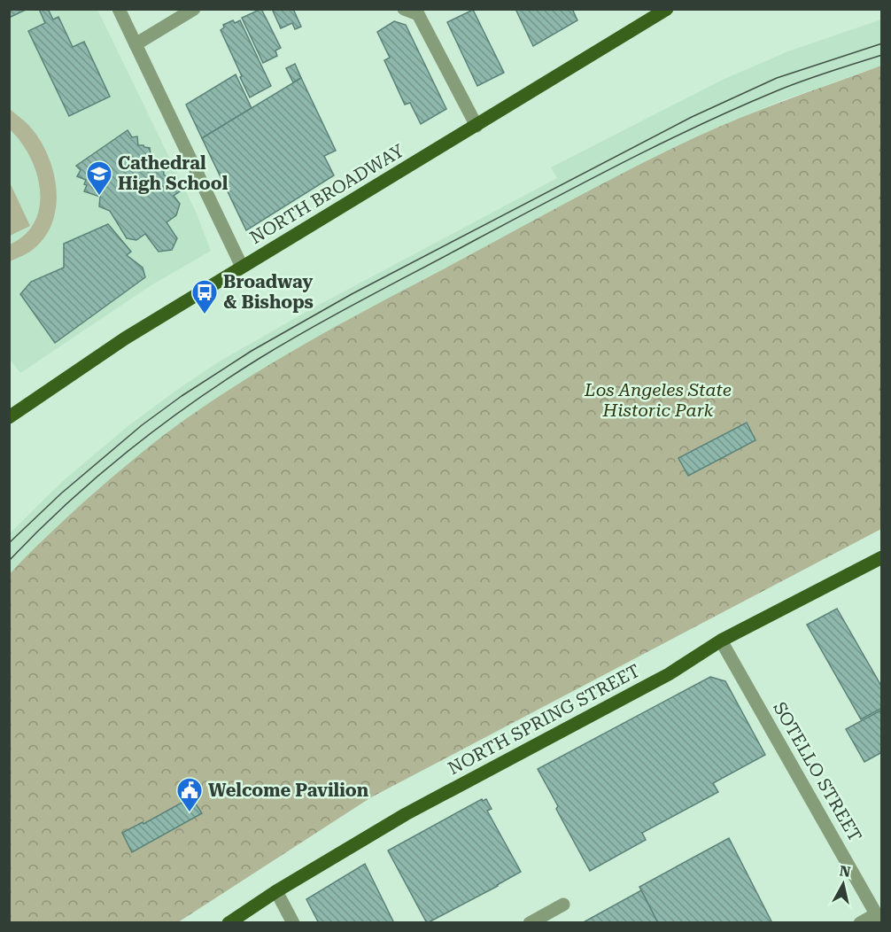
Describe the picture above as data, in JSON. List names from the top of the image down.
{
  "streets": {
    "main road": ["NORTH BROADWAY", "NORTH SPRING STREET"],
    "street": ["SOTELLO STREET"]
  },
  "crossings": [
    ["NORTH SPRING STREET", "SOTELLO STREET"]
  ],
  "parks": ["Los Angeles State Historic Park"],
  "places": {
    "school or university": ["Cathedral High School"],
    "bus stop": ["Broadway & Bishops"],
    "public building": ["Welcome Pavilion"]
  },
  "north": "top"
}
